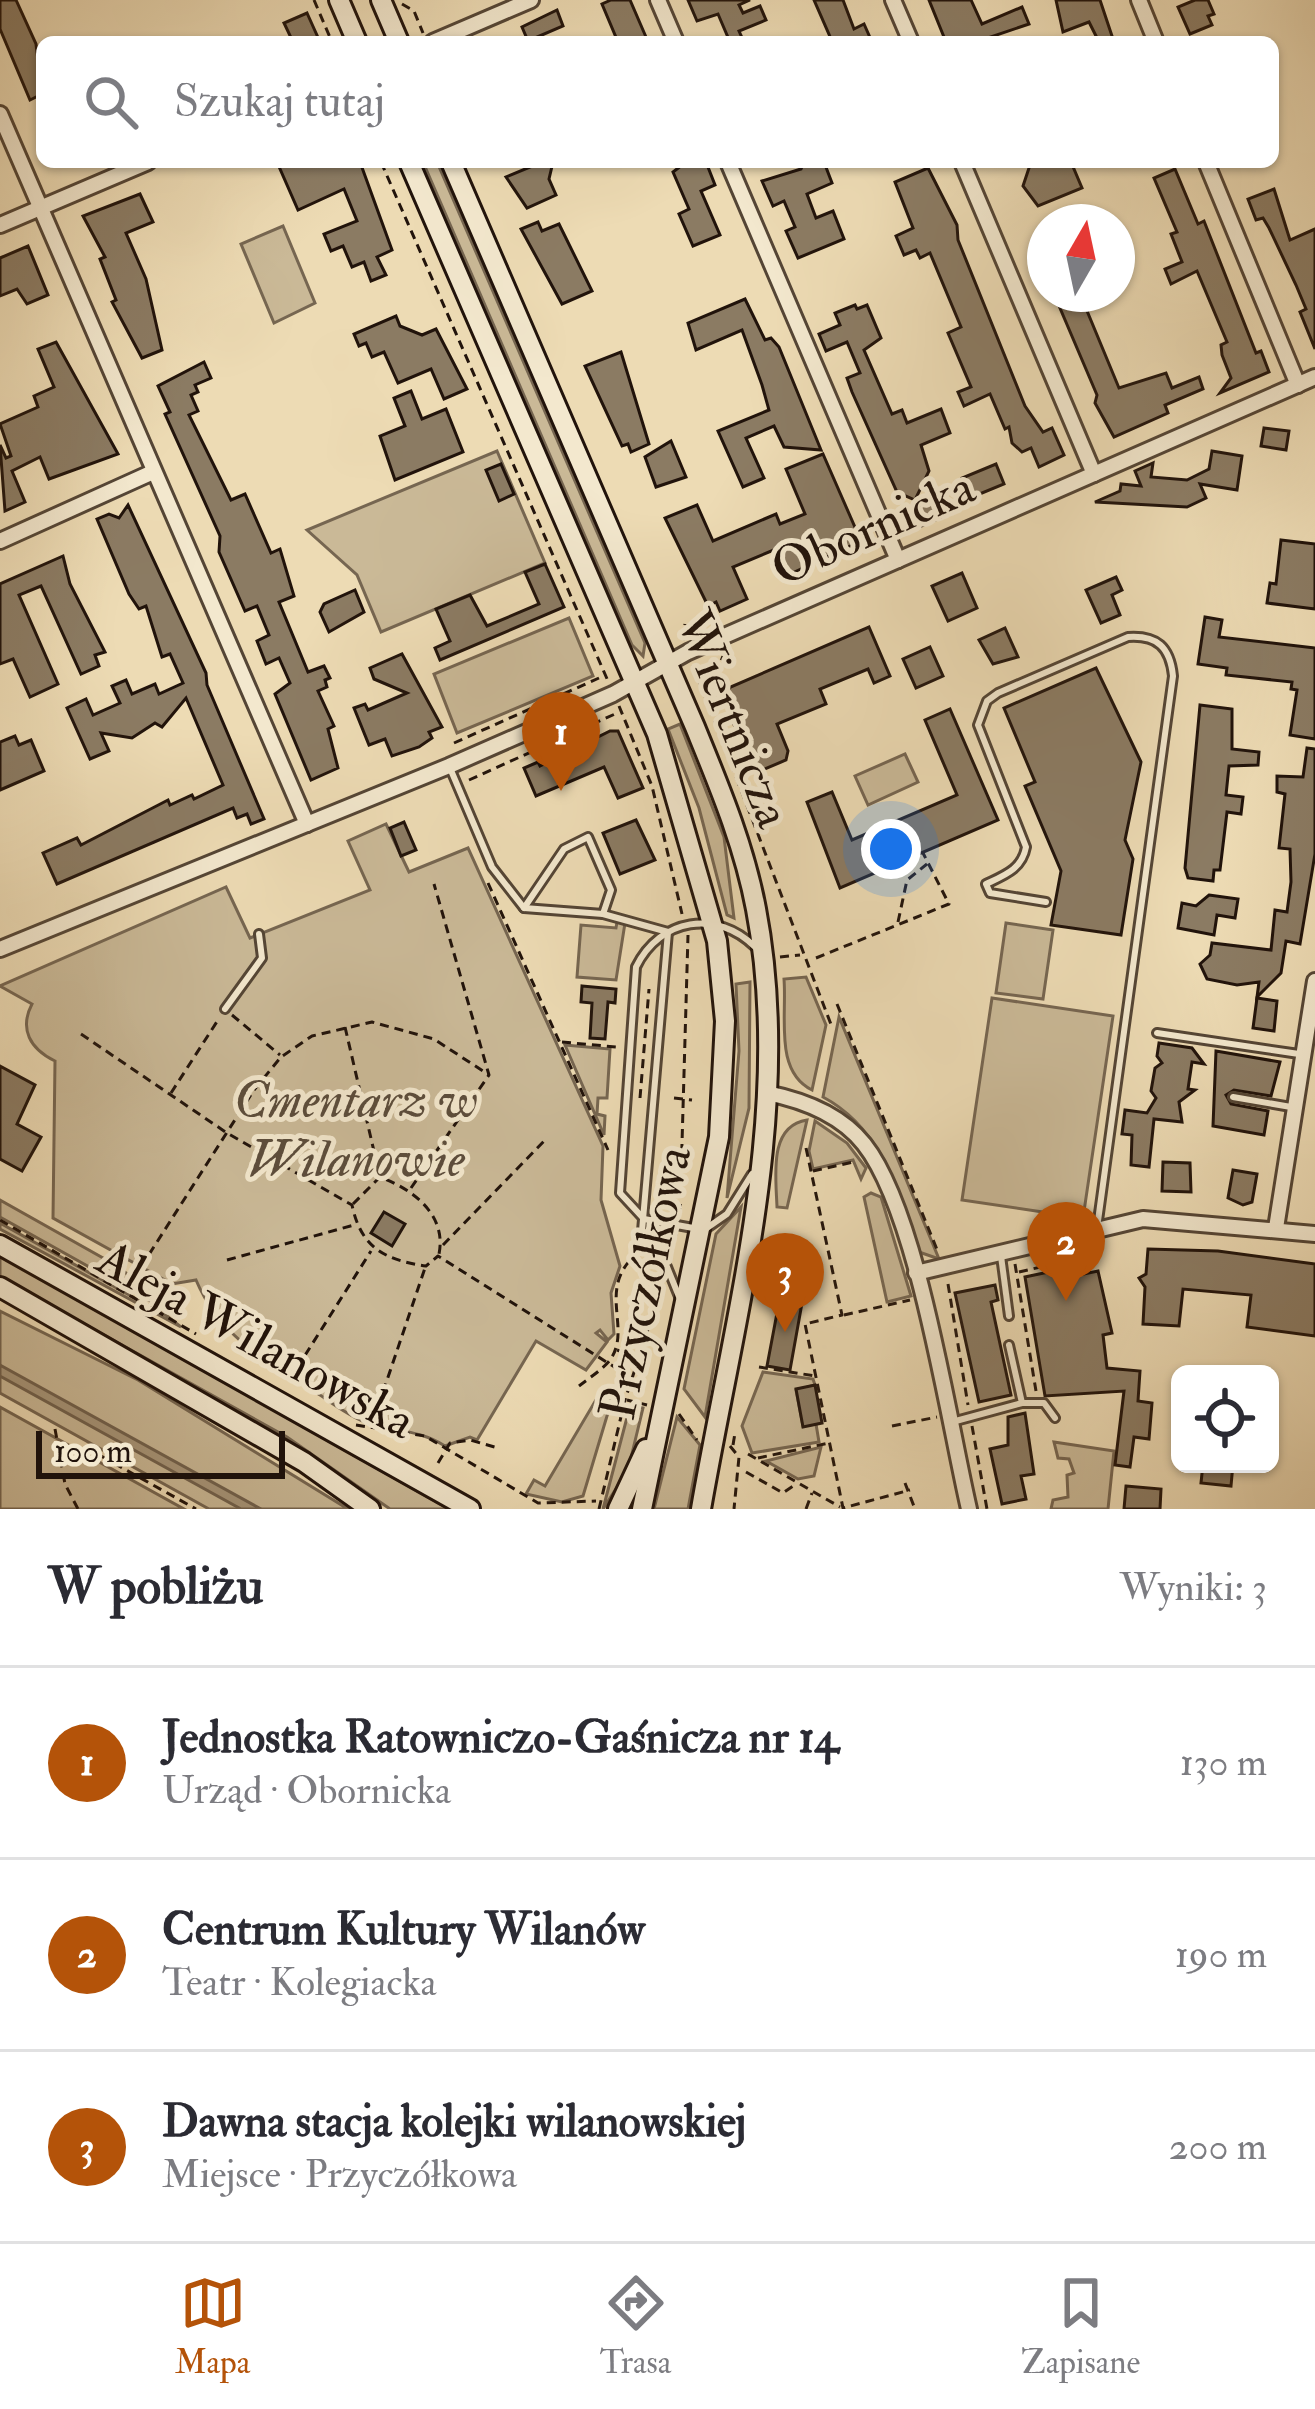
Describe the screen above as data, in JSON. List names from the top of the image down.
{
  "streets": {
    "main road": ["Wiertnicza", "Przyczółkowa", "Aleja Wilanowska"],
    "street": ["Obornicka"]
  },
  "crossings": [
    ["Obornicka", "Wiertnicza"],
    ["Wiertnicza", "Przyczółkowa"]
  ],
  "parks": ["Cmentarz w Wilanowie"],
  "scale_bar": "100 m",
  "north": "top",
  "page": {
    "search": "Szukaj tutaj",
    "pins": ["1", "2", "3"],
    "scale": "100 m",
    "heading": ["W pobliżu", "Wyniki: 3"],
    "list": [
      {
        "mark": "1",
        "name": "Jednostka Ratowniczo-Gaśnicza nr 14",
        "note": "Urząd · Obornicka",
        "value": "130 m"
      },
      {
        "mark": "2",
        "name": "Centrum Kultury Wilanów",
        "note": "Teatr · Kolegiacka",
        "value": "190 m"
      },
      {
        "mark": "3",
        "name": "Dawna stacja kolejki wilanowskiej",
        "note": "Miejsce · Przyczółkowa",
        "value": "200 m"
      }
    ],
    "nav": ["Mapa", "Trasa", "Zapisane"]
  }
}
